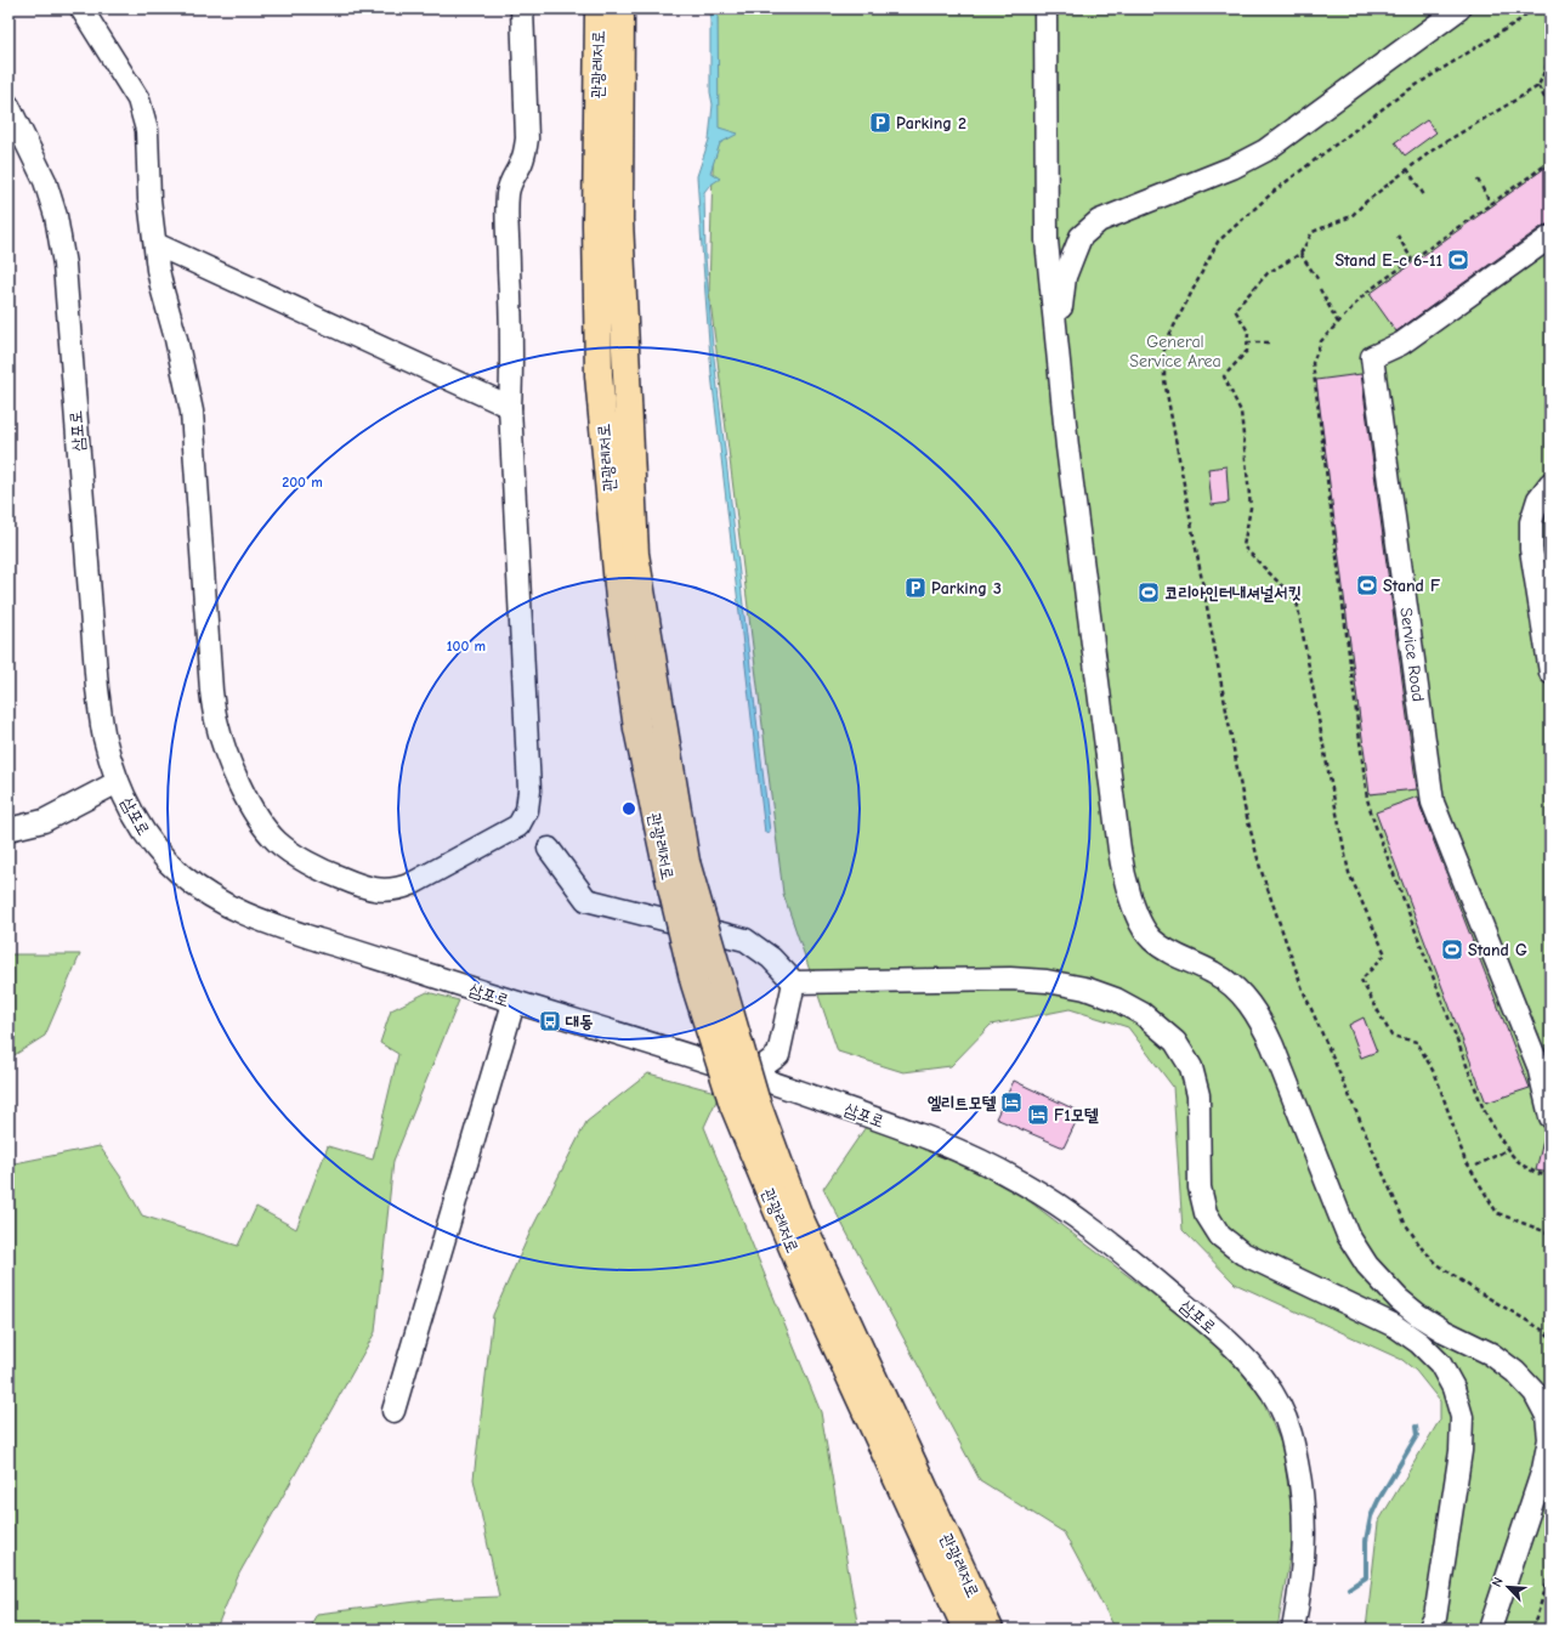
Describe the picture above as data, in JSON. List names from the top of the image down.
{
  "streets": {
    "highway": ["관광레저로"],
    "street": ["삼포로", "Service Road"]
  },
  "crossings": [
    ["관광레저로", "삼포로"]
  ],
  "parks": ["General Service Area"],
  "places": {
    "parking": ["Parking 2", "Parking 3"],
    "sports": [
      "Stand E-c 6-11",
      "Stand F",
      "코리아인터내셔널서킷",
      "Stand G"
    ],
    "bus stop": ["대동"],
    "hotel": ["엘리트모텔", "F1모텔"]
  },
  "north": "top left",
  "rings": ["200 m", "100 m"]
}
